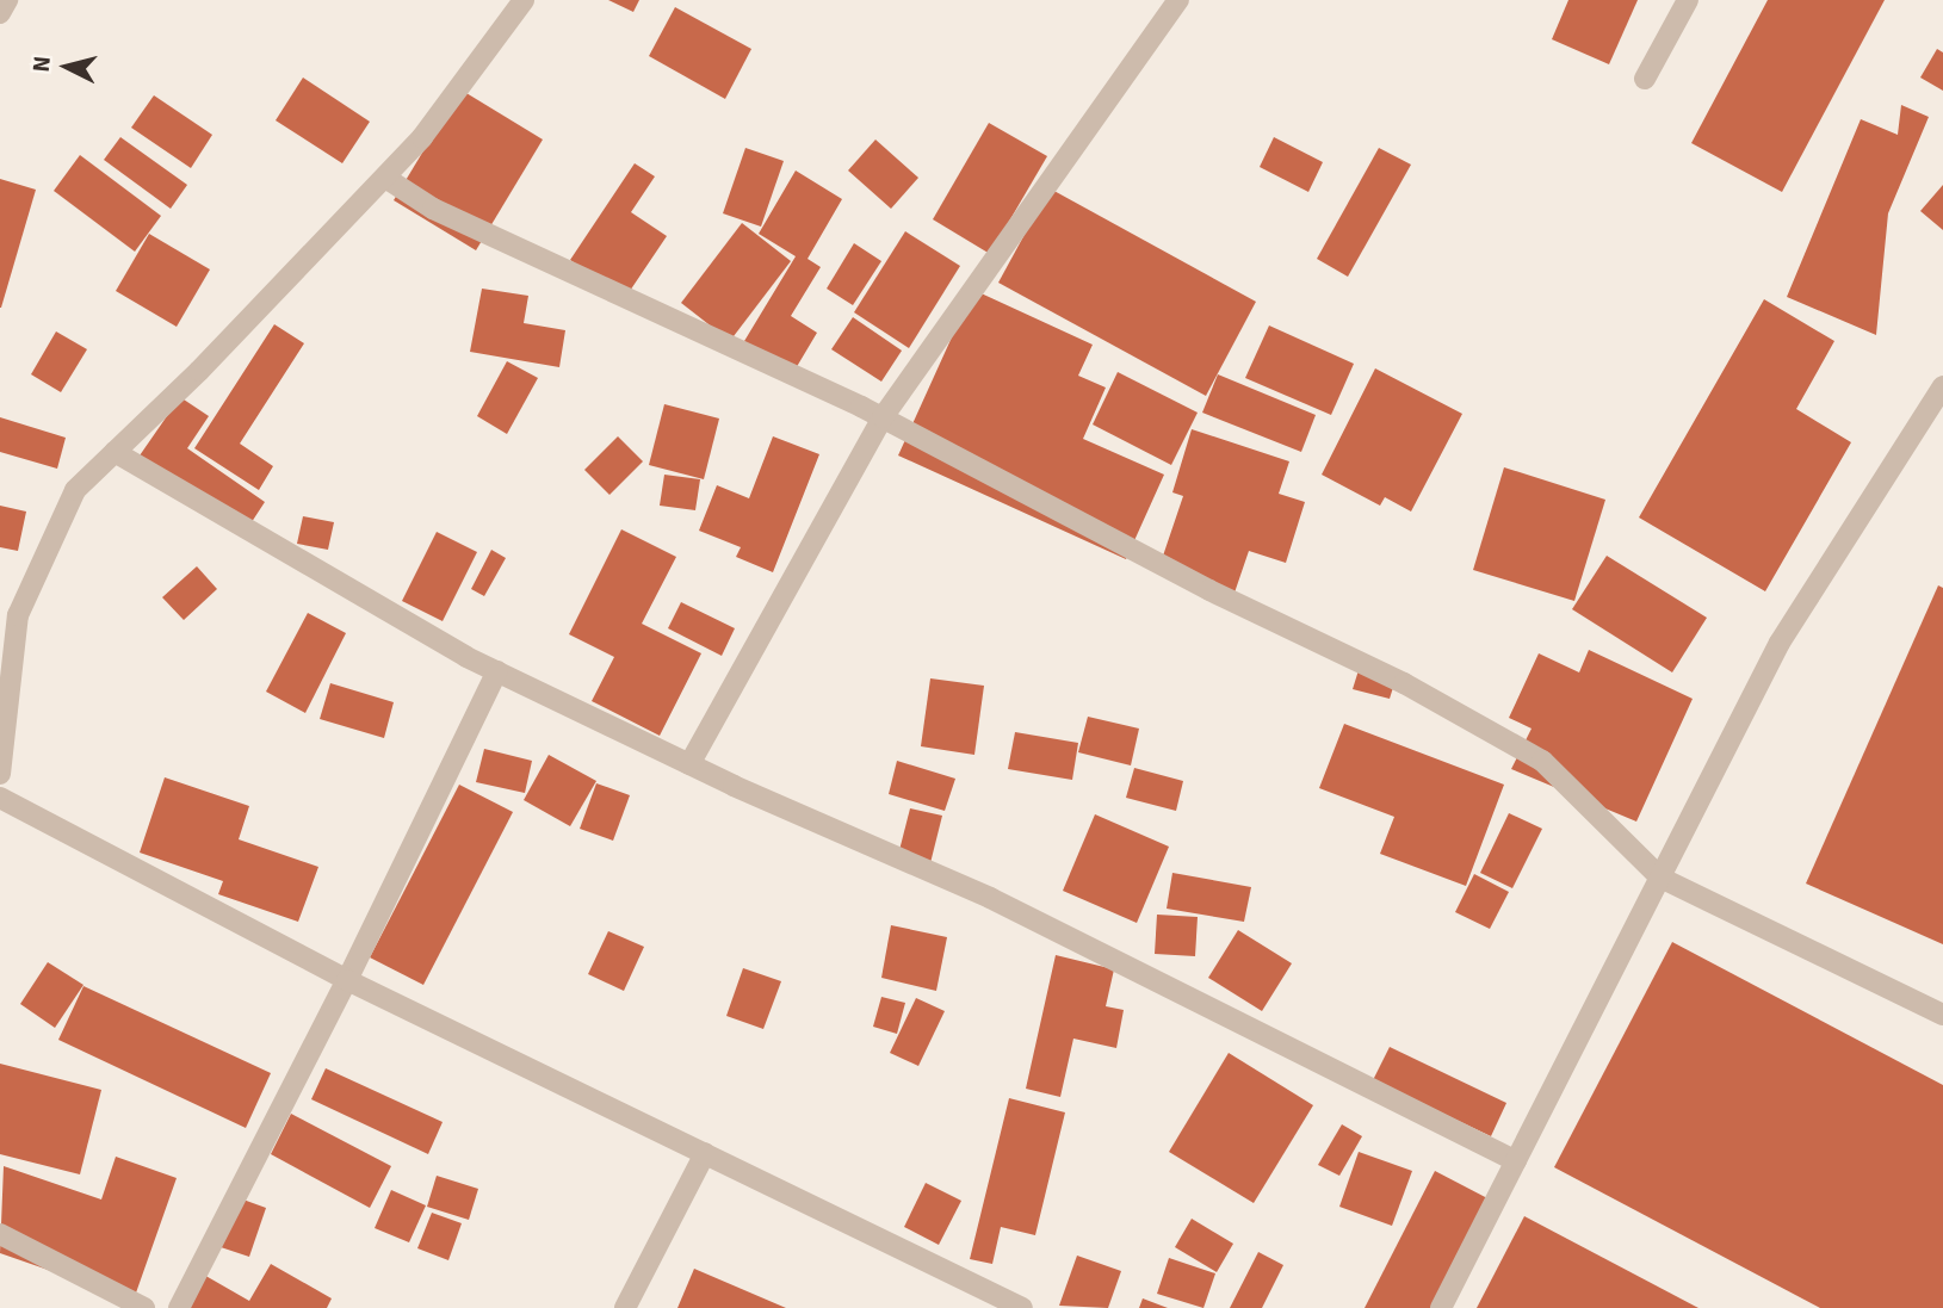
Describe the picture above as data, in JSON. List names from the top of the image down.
{
  "north": "left"
}
